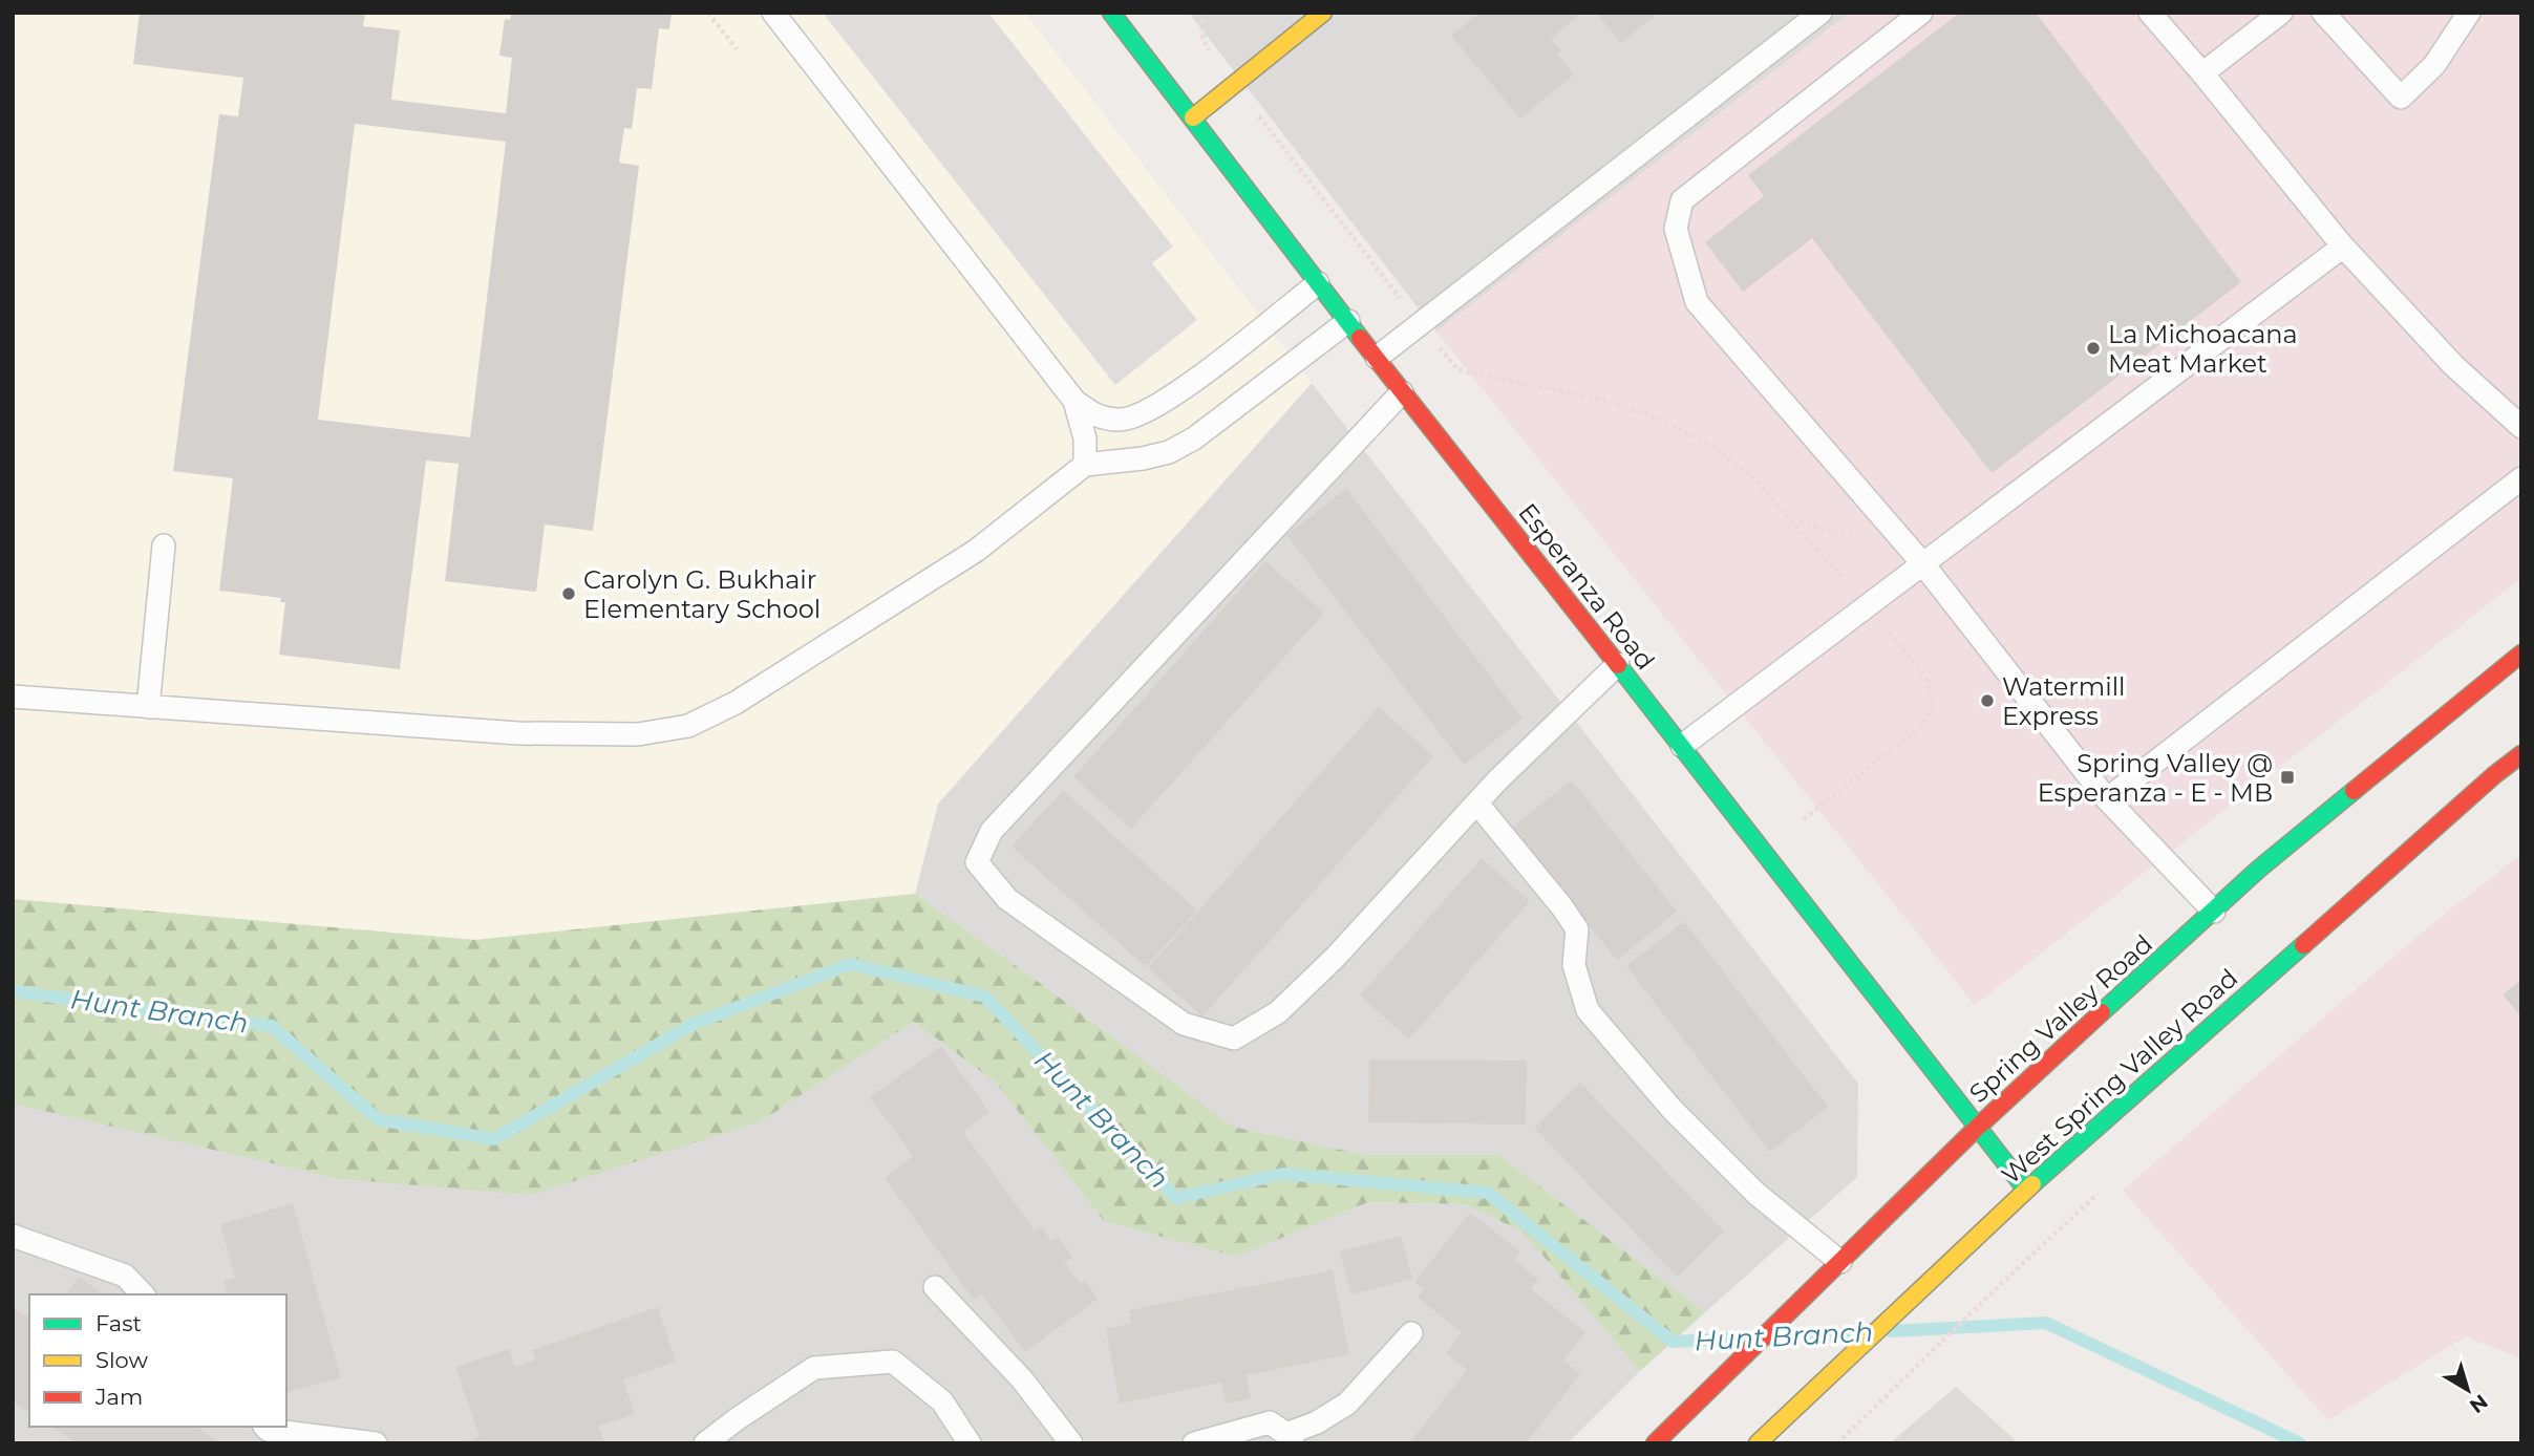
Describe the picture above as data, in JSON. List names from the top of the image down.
{
  "streets": {
    "main road": ["Esperanza Road", "Spring Valley Road", "West Spring Valley Road"]
  },
  "crossings": [
    ["Esperanza Road", "Spring Valley Road"],
    ["Esperanza Road", "West Spring Valley Road"]
  ],
  "water": ["Hunt Branch"],
  "places": {
    "other": ["La Michoacana Meat Market", "Carolyn G. Bukhair Elementary School", "Watermill Express"],
    "transit": ["Spring Valley @ Esperanza - E - MB"]
  },
  "legend": ["Fast", "Slow", "Jam"],
  "north": "bottom right"
}
